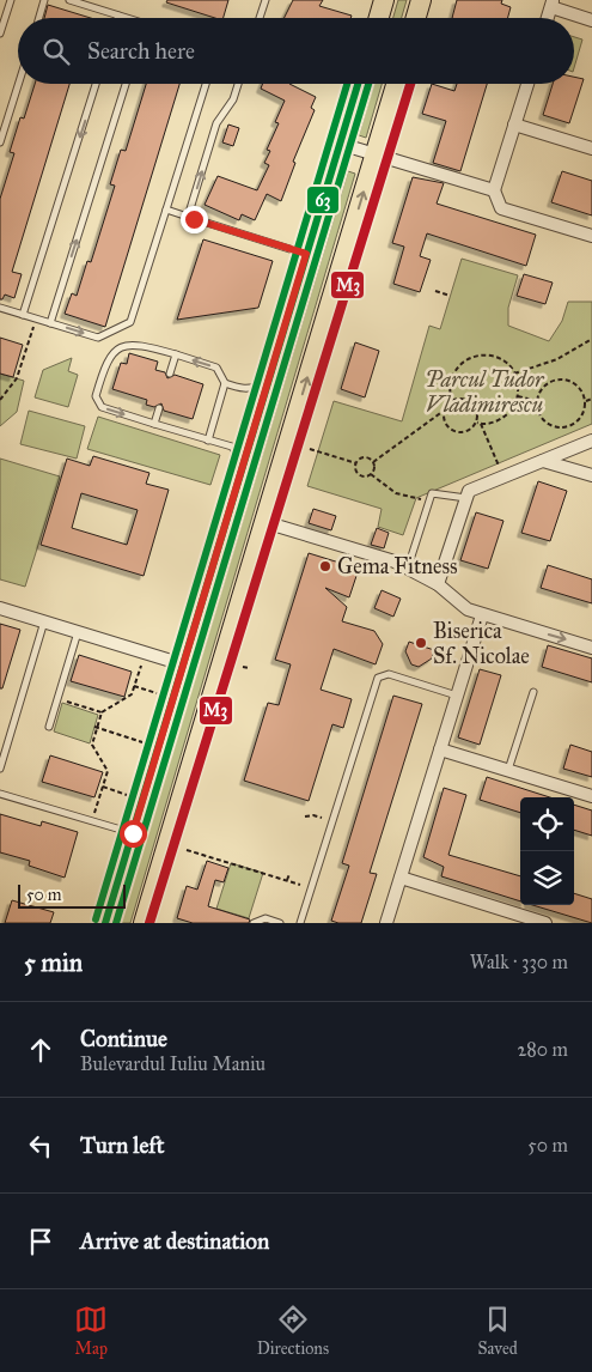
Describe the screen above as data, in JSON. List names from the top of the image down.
{
  "parks": ["Parcul Tudor Vladimirescu"],
  "places": ["Gema Fitness", "Biserica Sf. Nicolae"],
  "lines": ["transit line M3", "transit line 63"],
  "scale_bar": "50 m",
  "page": {
    "search": "Search here",
    "scale": "50 m",
    "heading": ["5 min", "Walk · 330 m"],
    "list": [
      ["Continue", "Bulevardul Iuliu Maniu", "280 m"],
      ["Turn left", "50 m"],
      "Arrive at destination"
    ],
    "nav": ["Map", "Directions", "Saved"]
  }
}
